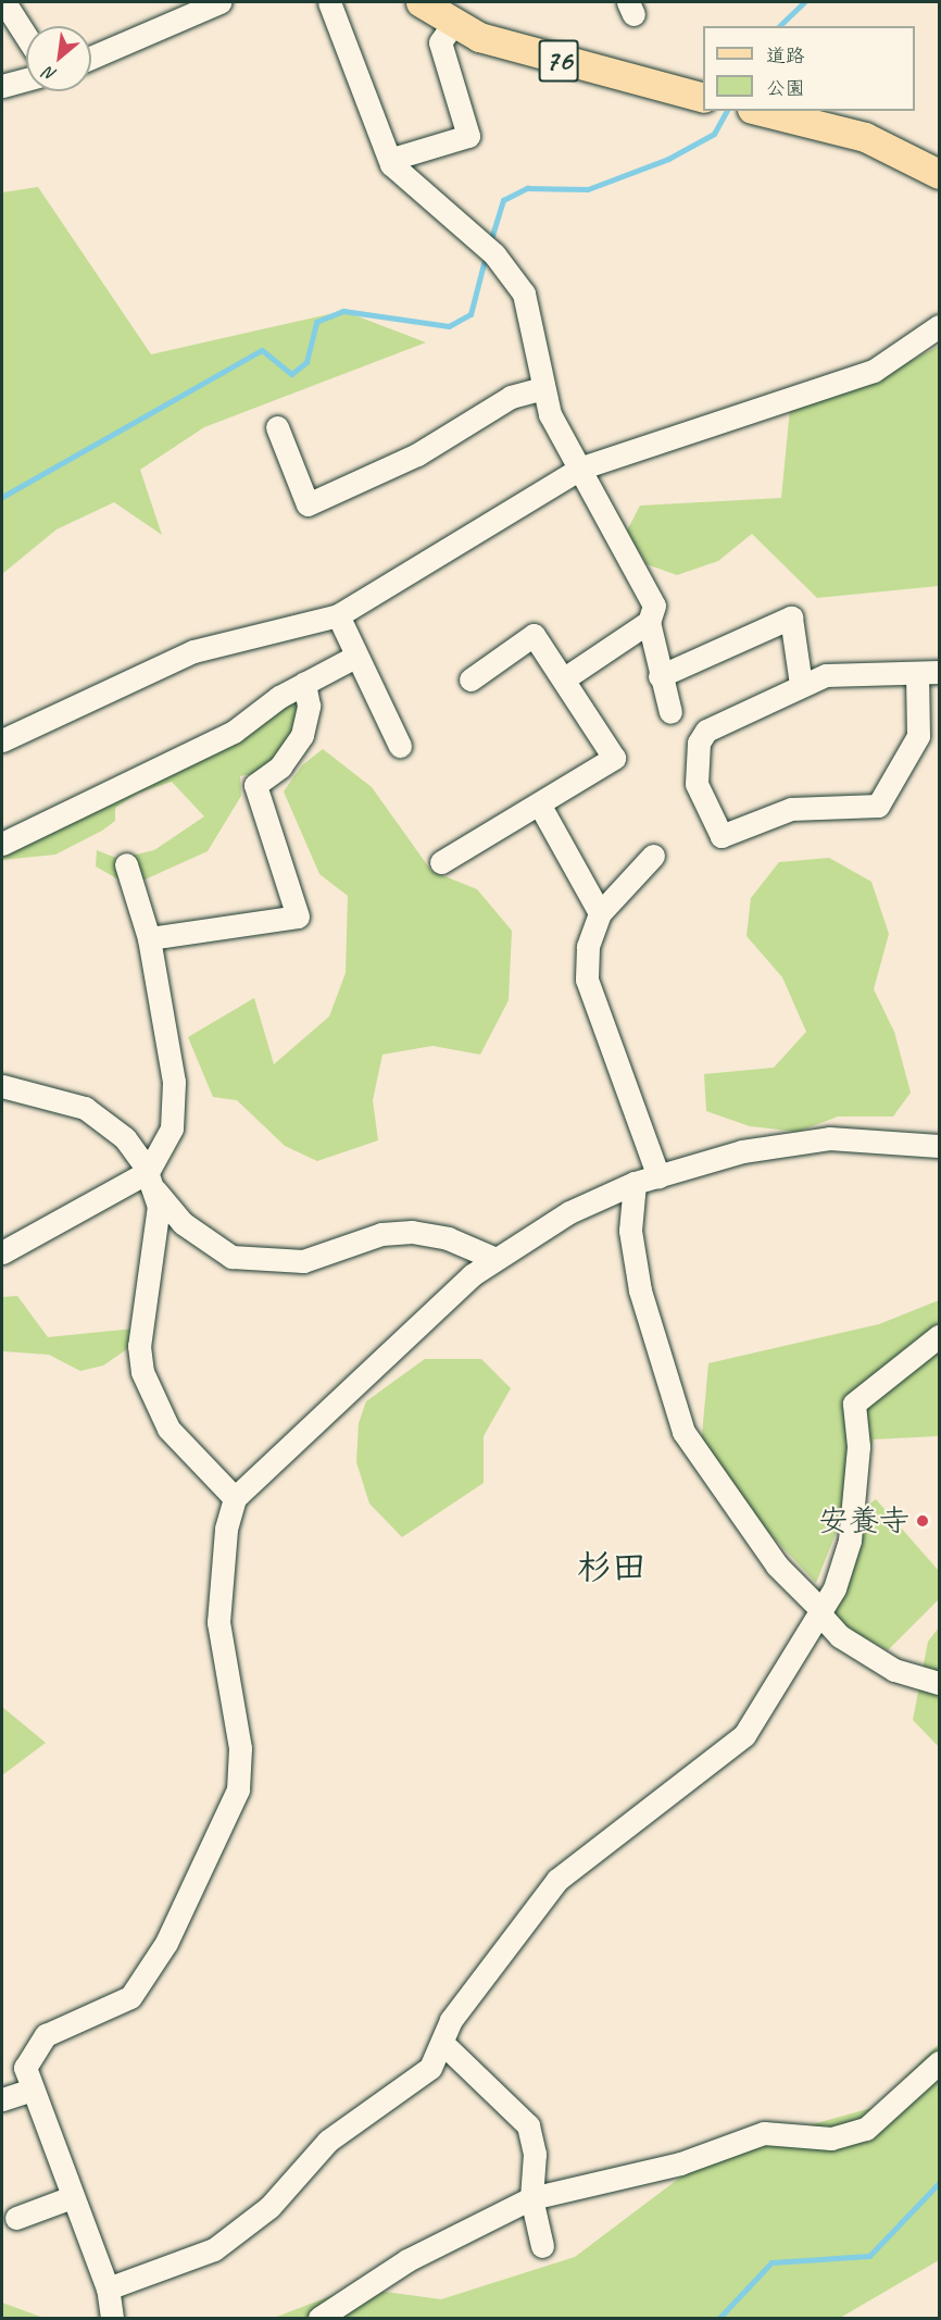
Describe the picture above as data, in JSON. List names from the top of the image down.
{
  "streets": {
    "main road": ["76"]
  },
  "districts": ["杉田"],
  "places": ["安養寺"],
  "legend": ["道路", "公園"],
  "north": "bottom left"
}
